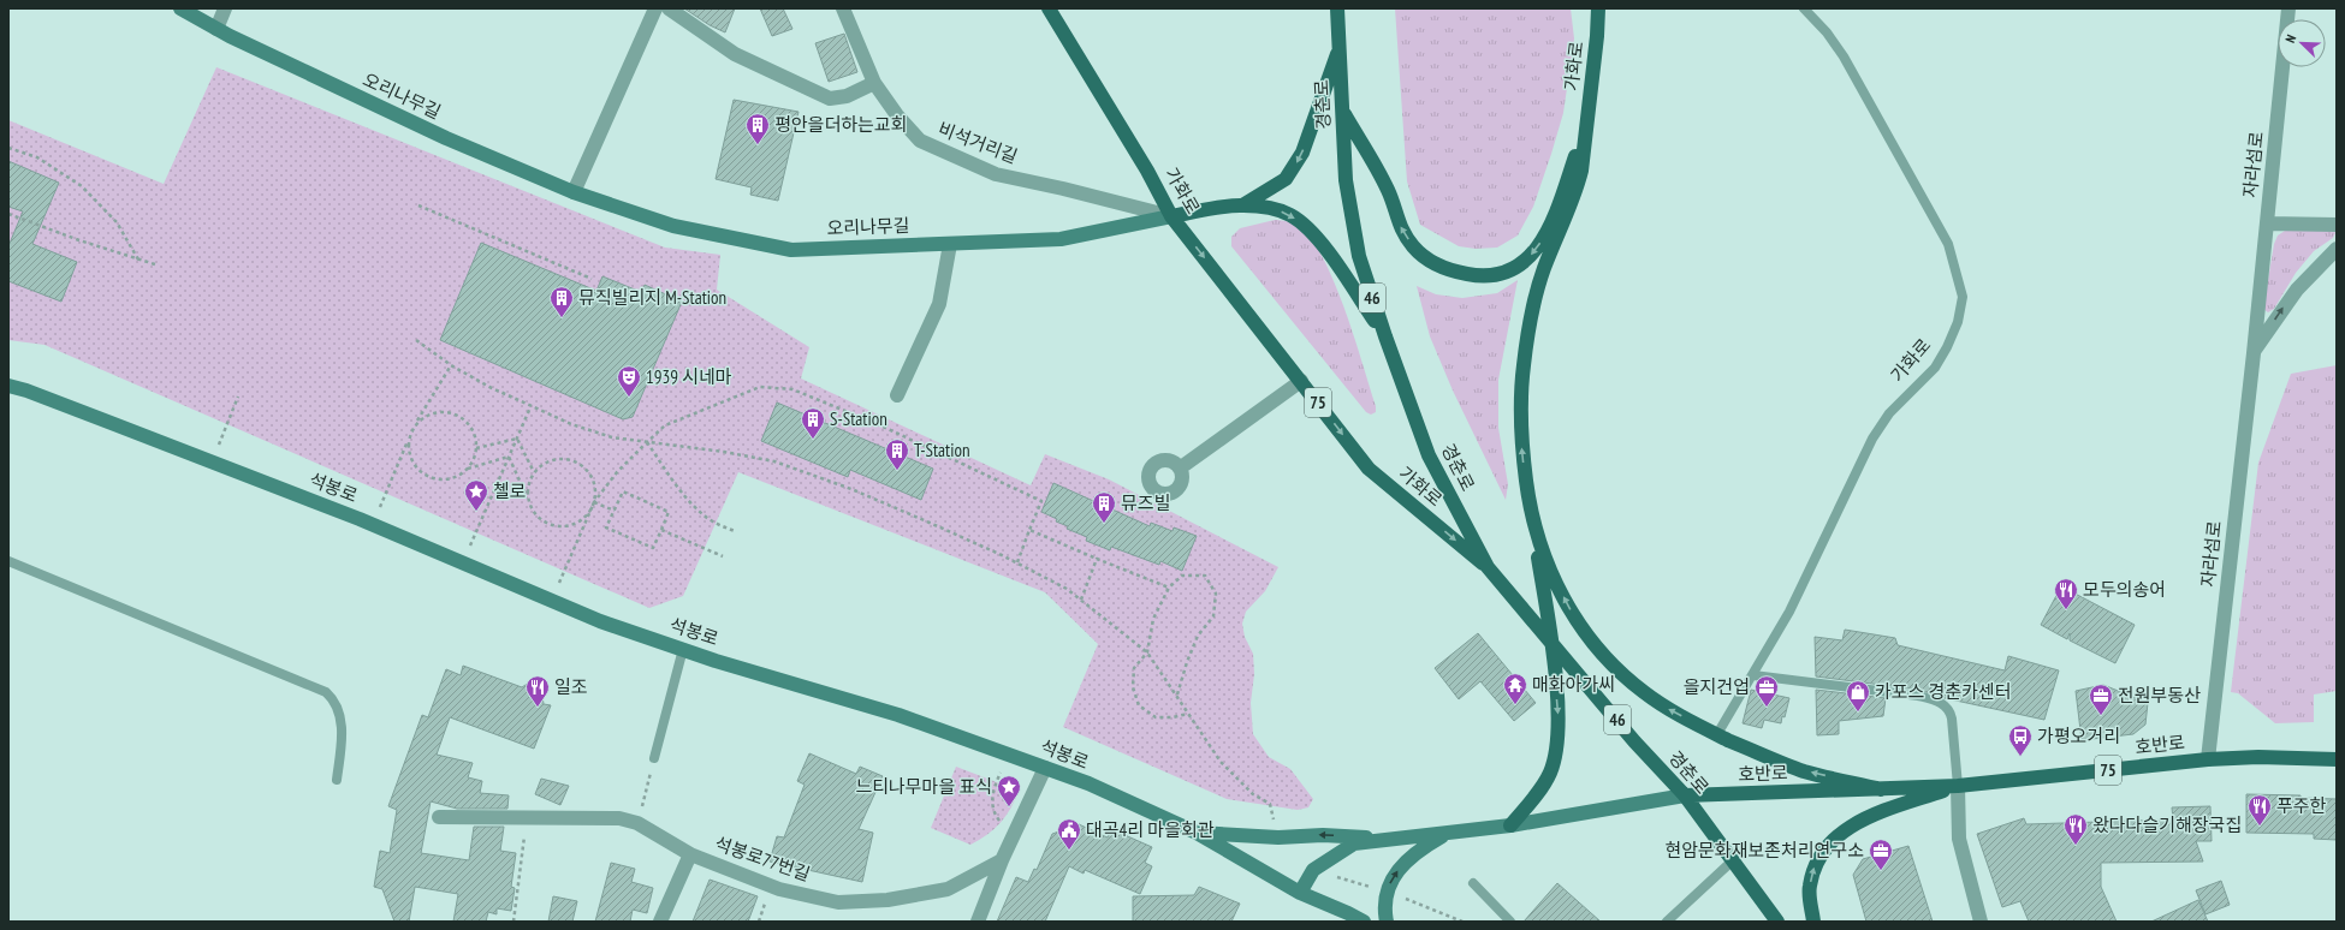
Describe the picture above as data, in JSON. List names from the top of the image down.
{
  "streets": {
    "main road": [
      "가화로",
      "오리나무길",
      "경춘로",
      "46",
      "75",
      "석봉로",
      "호반로"
    ],
    "street": ["비석거리길", "자라섬로", "석봉로77번길"]
  },
  "crossings": [
    ["가화로", "오리나무길"],
    ["가화로", "경춘로"],
    ["가화로", "비석거리길"],
    ["오리나무길", "비석거리길"],
    ["경춘로", "호반로"],
    ["자라섬로", "호반로"]
  ],
  "places": {
    "building": [
      "평안을더하는교회",
      "뮤직빌리지 M-Station",
      "S-Station",
      "T-Station",
      "뮤즈빌"
    ],
    "theatre": ["1939 시네마"],
    "place": ["첼로", "느티나무마을 표식"],
    "restaurant": [
      "모두의송어",
      "일조",
      "푸주한",
      "왔다다슬기해장국집"
    ],
    "temple": ["매화아가씨"],
    "office": ["을지건업", "전원부동산", "현암문화재보존처리연구소"],
    "shop": ["카포스 경춘카센터"],
    "bus stop": ["가평오거리"],
    "public building": ["대곡4리 마을회관"]
  },
  "north": "top left"
}
